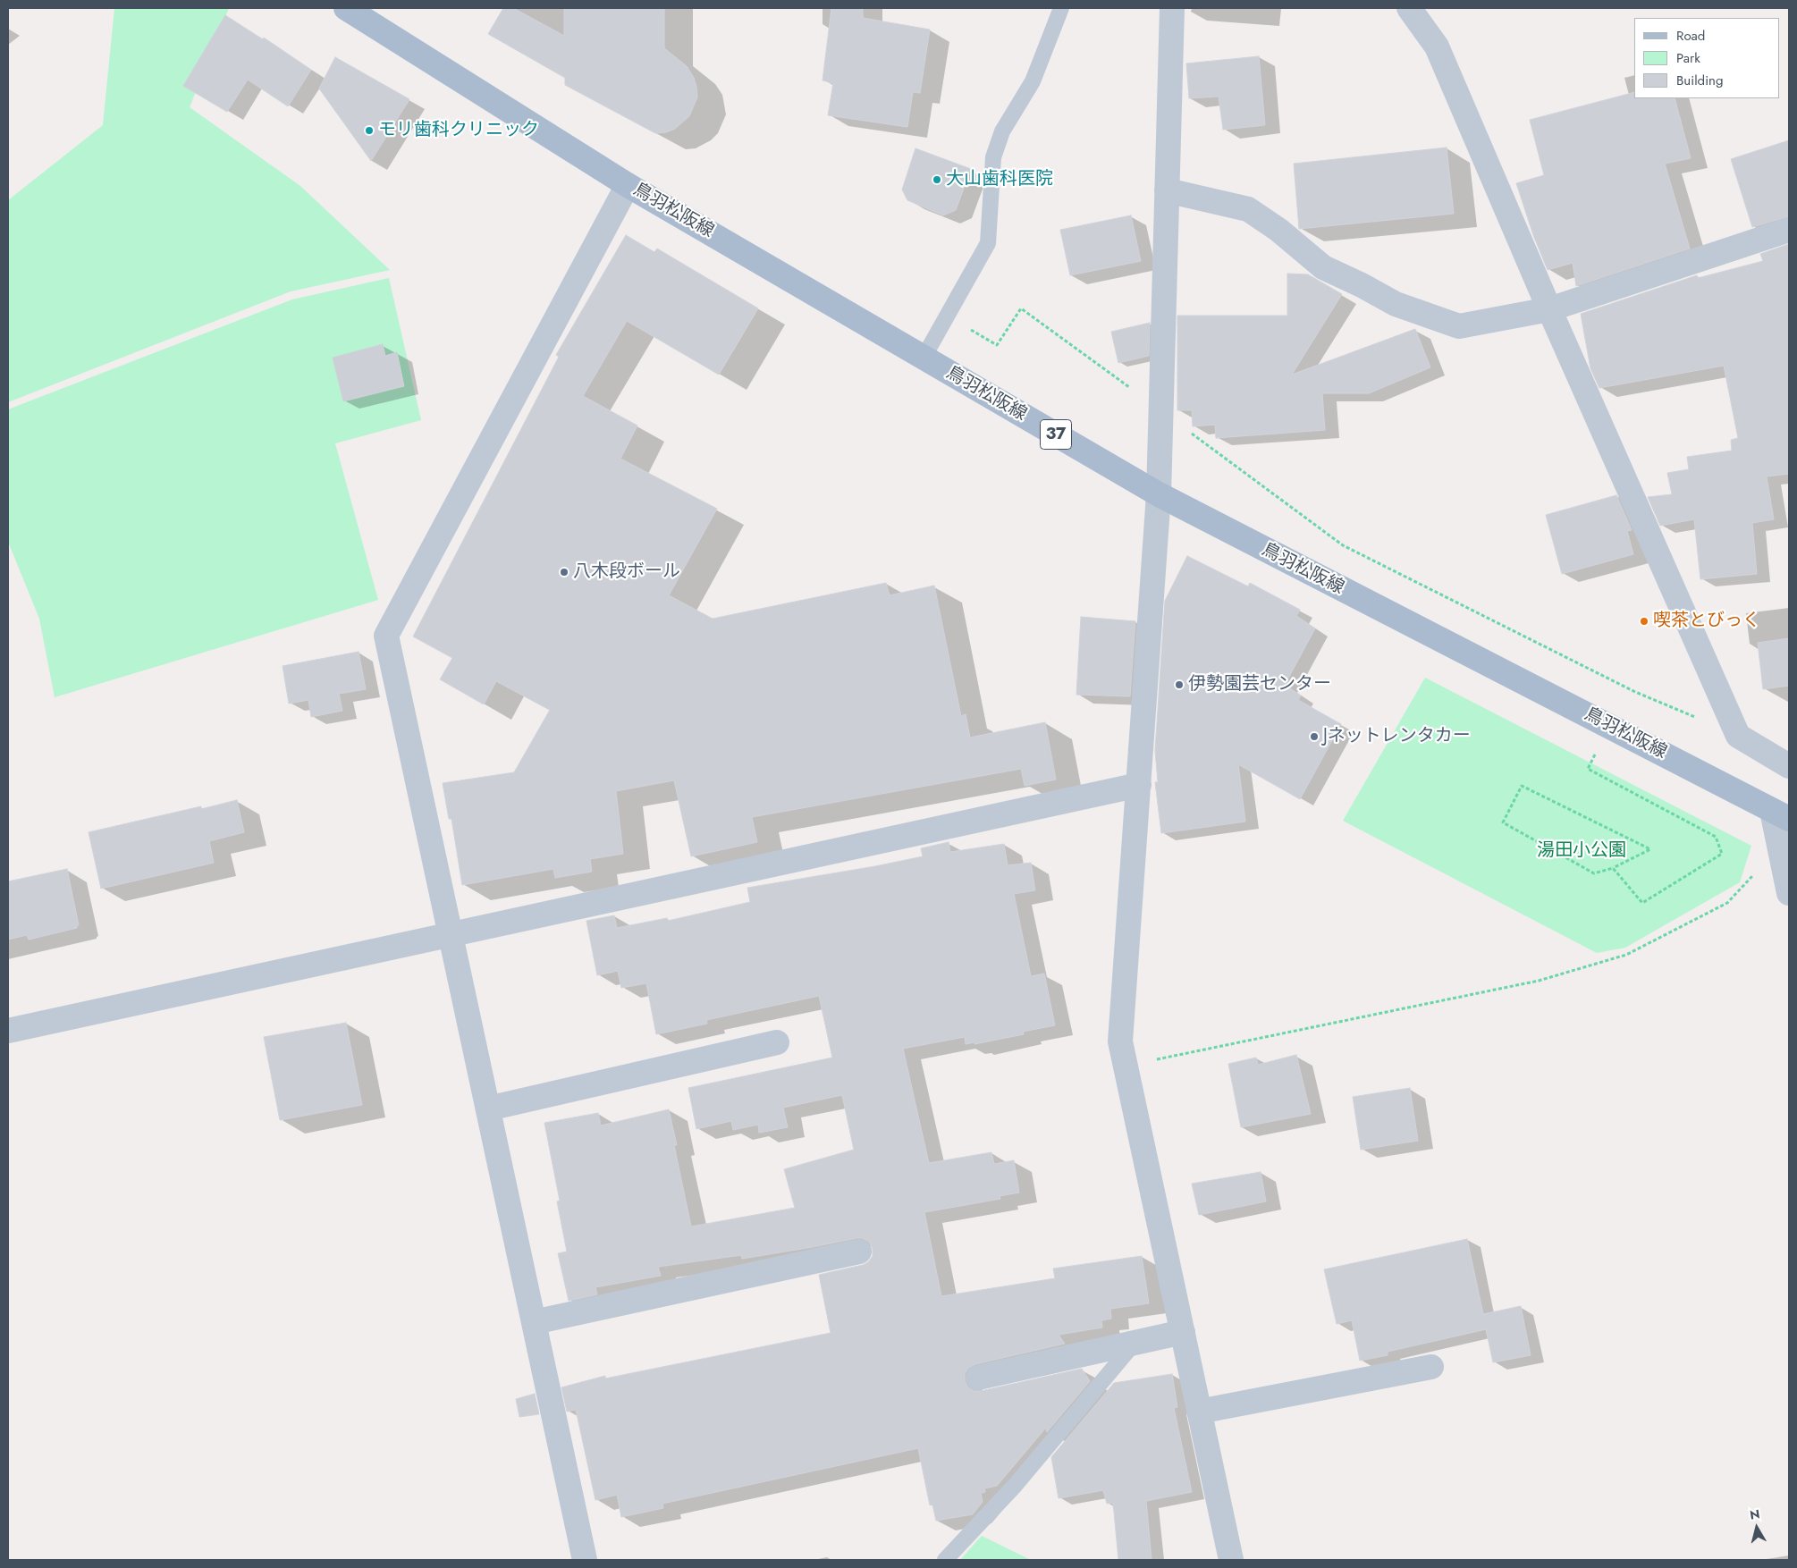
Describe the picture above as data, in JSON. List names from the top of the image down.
{
  "streets": {
    "main road": ["鳥羽松阪線", "37"]
  },
  "parks": ["湯田小公園"],
  "places": [
    "モリ歯科クリニック",
    "大山歯科医院",
    "八木段ボール",
    "喫茶とびっく",
    "伊勢園芸センター",
    "Jネットレンタカー"
  ],
  "legend": ["Road", "Park", "Building"],
  "north": "top"
}
